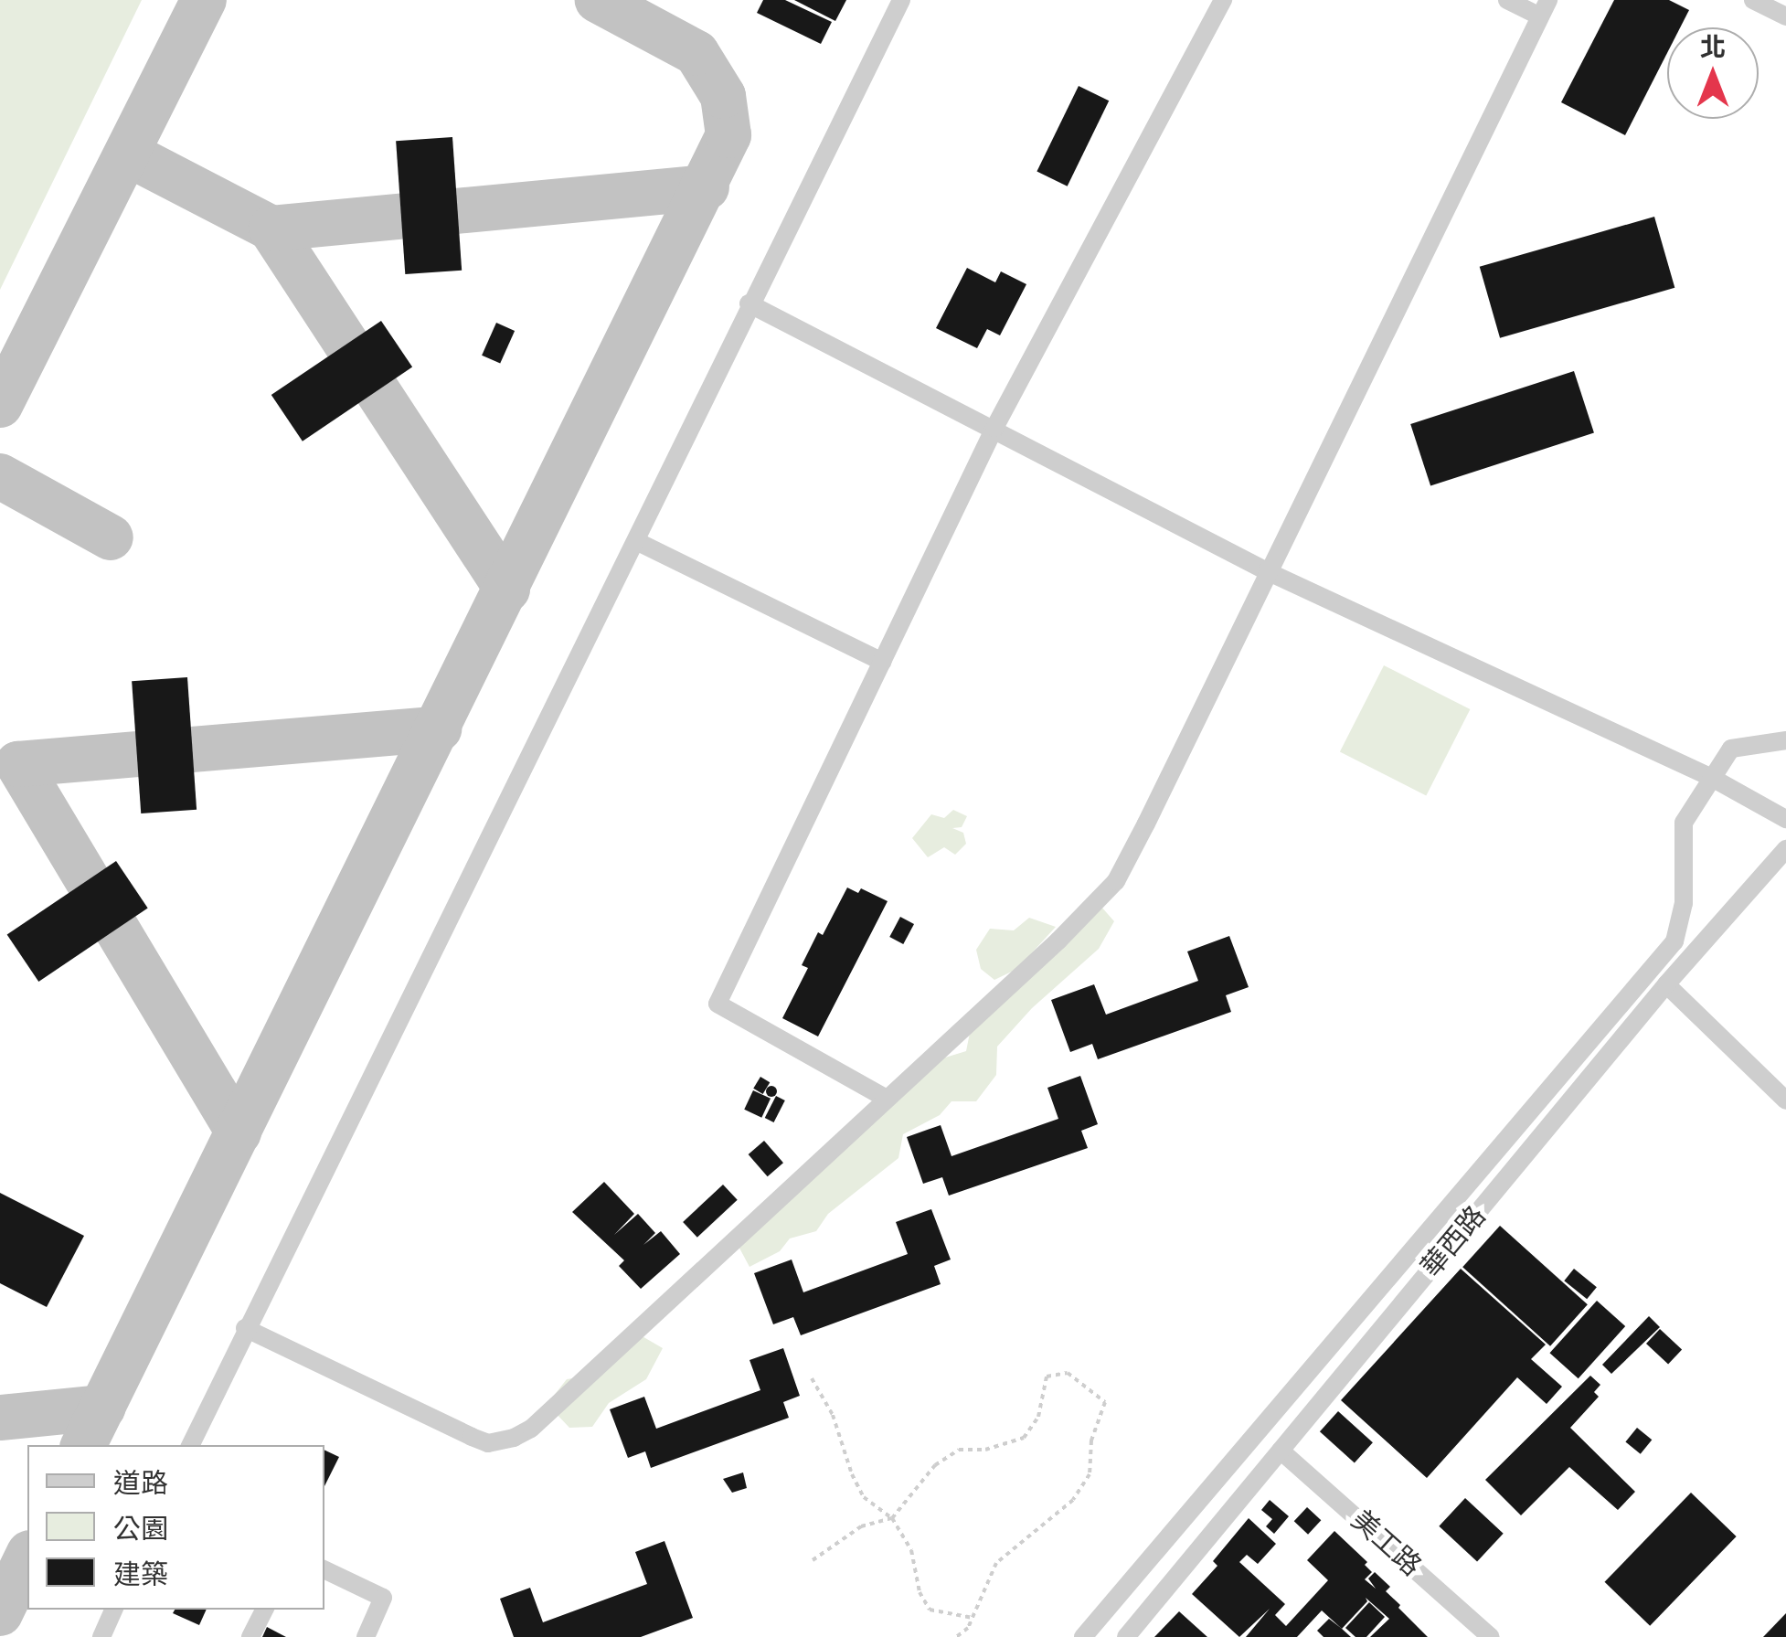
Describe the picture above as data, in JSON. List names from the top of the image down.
{
  "streets": {
    "street": ["華西路", "美工路"]
  },
  "crossings": [
    ["華西路", "美工路"]
  ],
  "legend": ["道路", "公園", "建築"],
  "north": "top"
}
